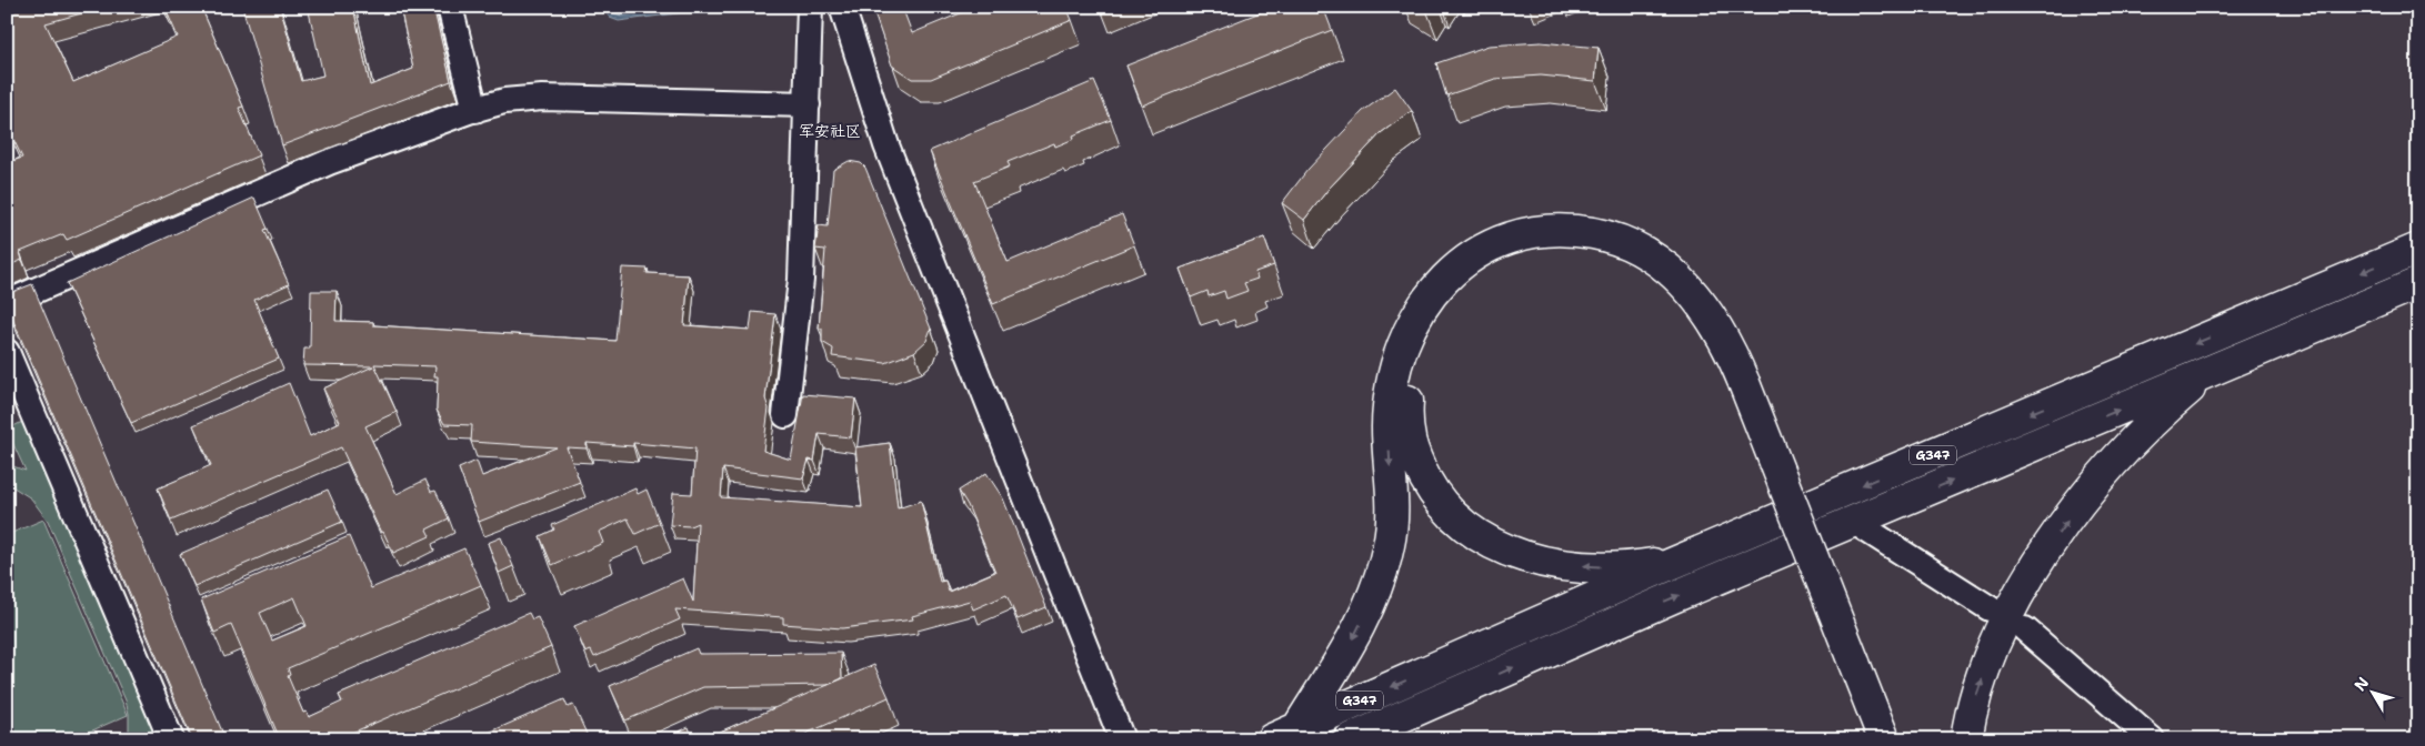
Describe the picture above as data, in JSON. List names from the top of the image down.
{
  "streets": {
    "highway": ["G347"]
  },
  "districts": ["军安社区"],
  "north": "top left"
}
